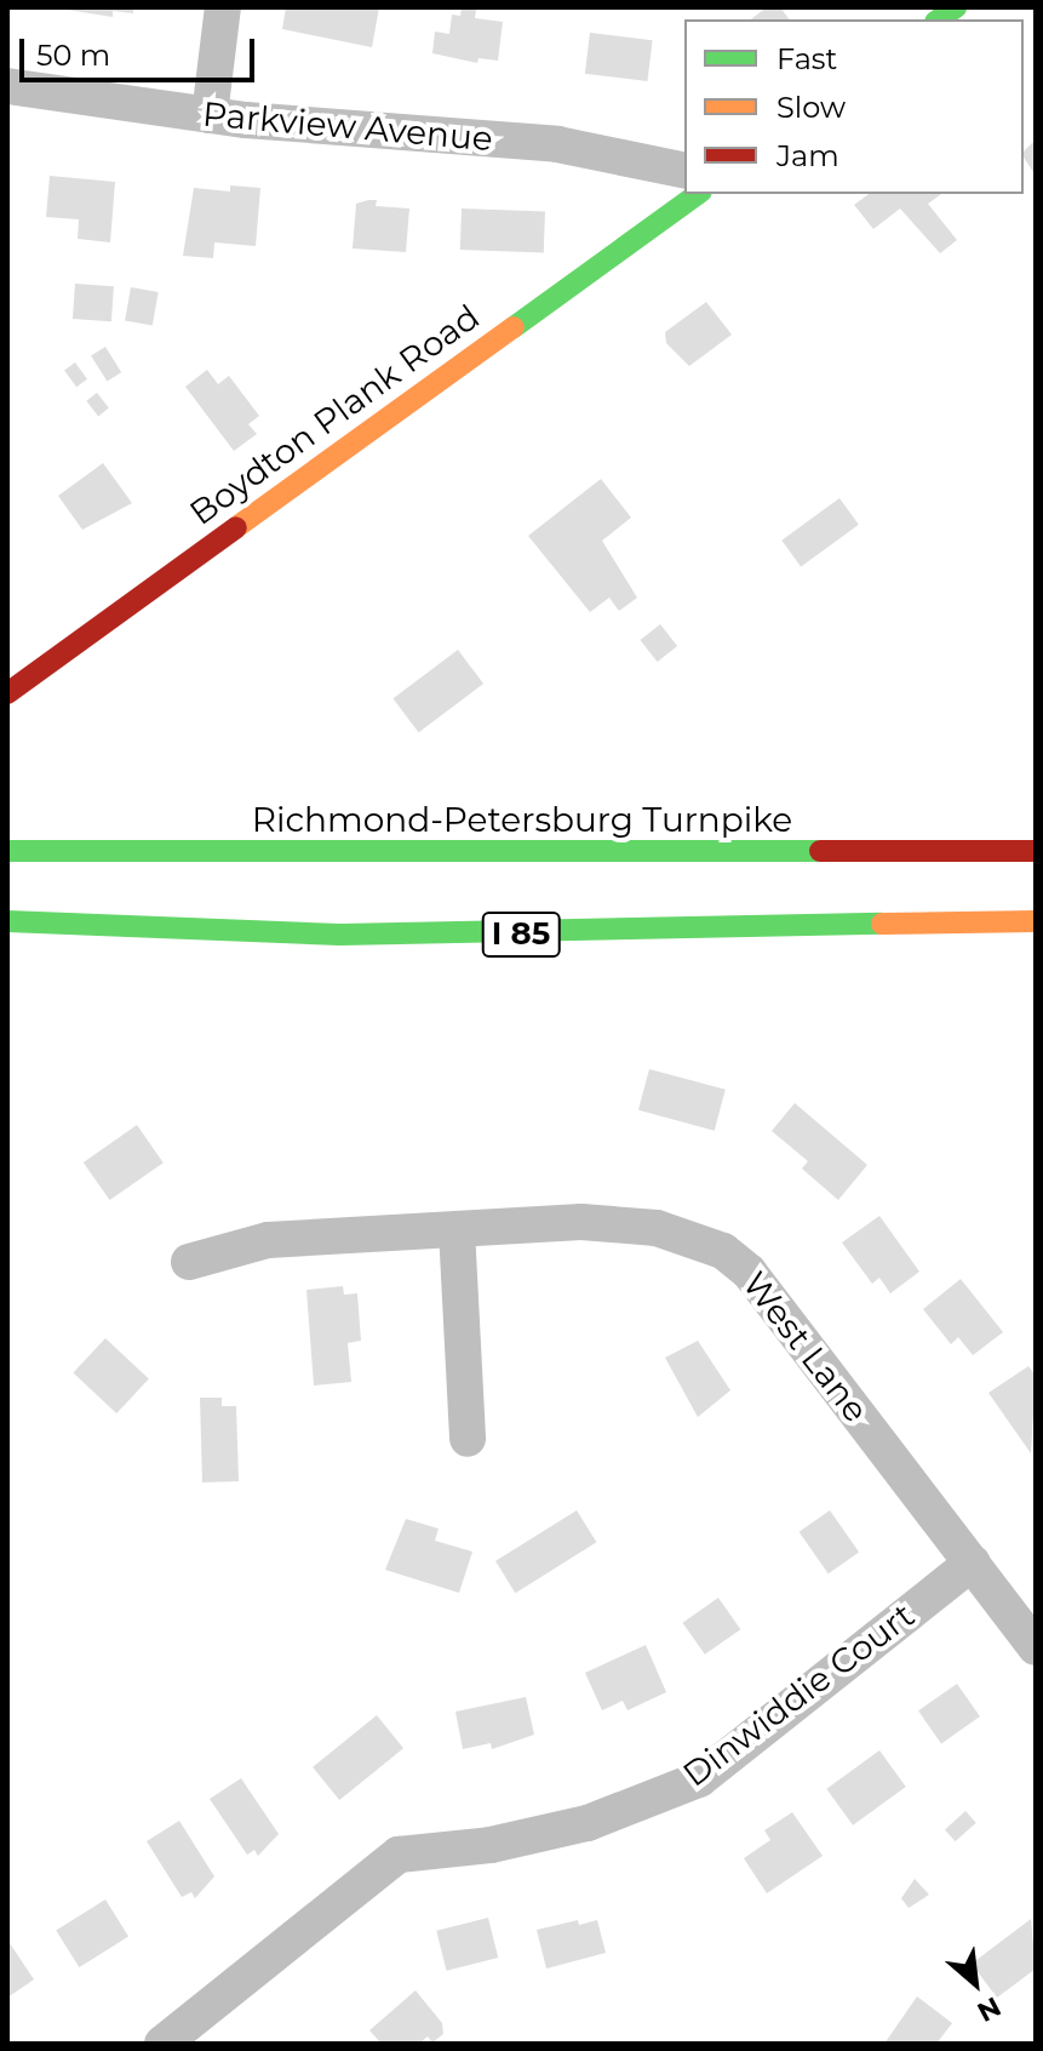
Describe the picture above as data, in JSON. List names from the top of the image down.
{
  "streets": {
    "main road": ["Boydton Plank Road", "Richmond-Petersburg Turnpike", "I 85"],
    "street": ["Parkview Avenue", "West Lane", "Dinwiddie Court"]
  },
  "crossings": [
    ["West Lane", "Dinwiddie Court"]
  ],
  "legend": ["Fast", "Slow", "Jam"],
  "scale_bar": "50 m",
  "north": "bottom right"
}
